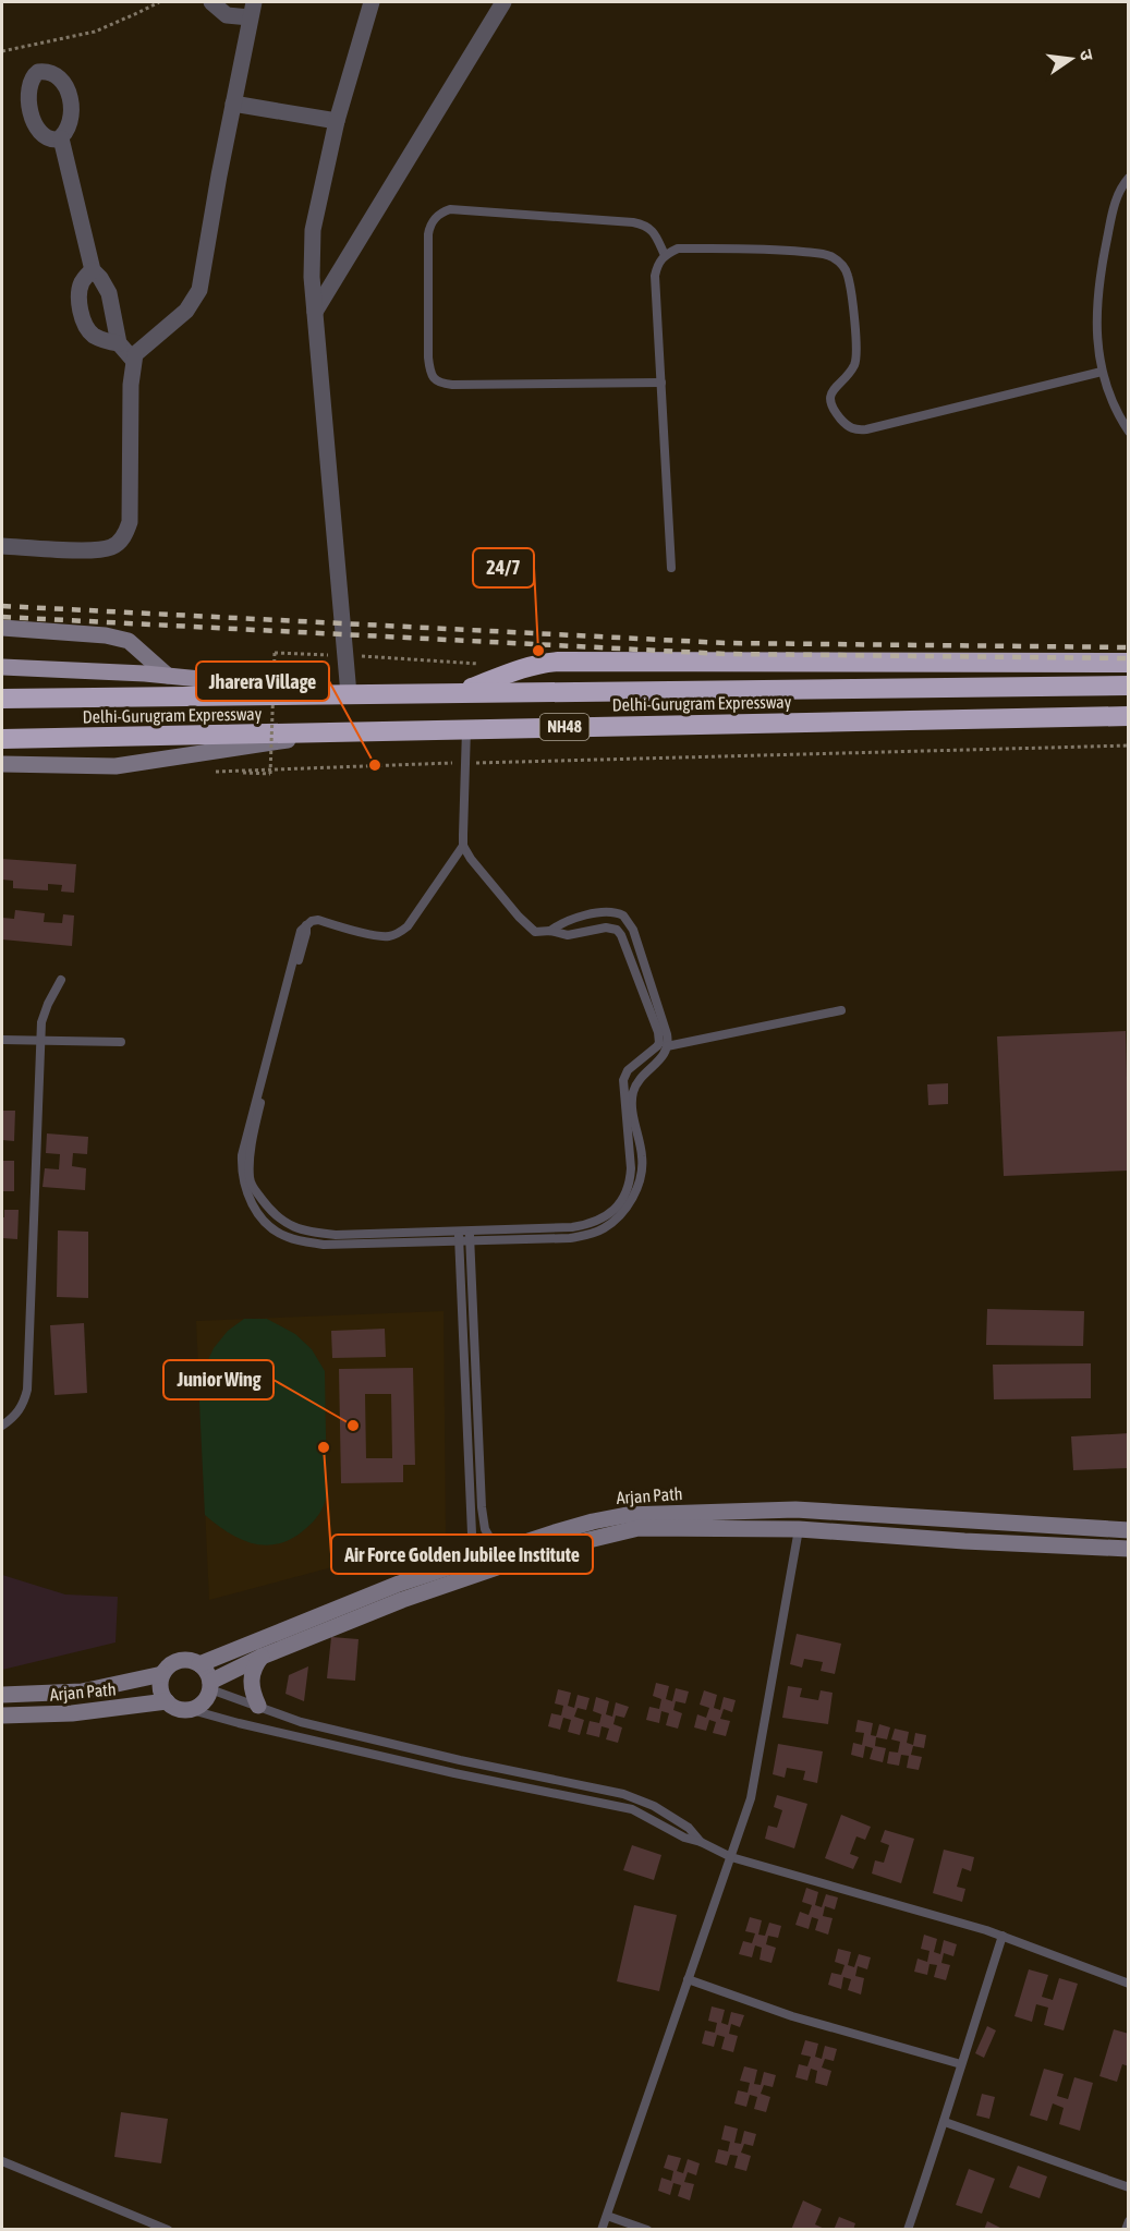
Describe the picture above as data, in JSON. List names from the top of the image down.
{
  "streets": {
    "highway": ["Delhi-Gurugram Expressway", "NH48"],
    "main road": ["Arjan Path"]
  },
  "places": [
    "24/7",
    "Jharera Village",
    "Junior Wing",
    "Air Force Golden Jubilee Institute"
  ],
  "north": "right"
}
